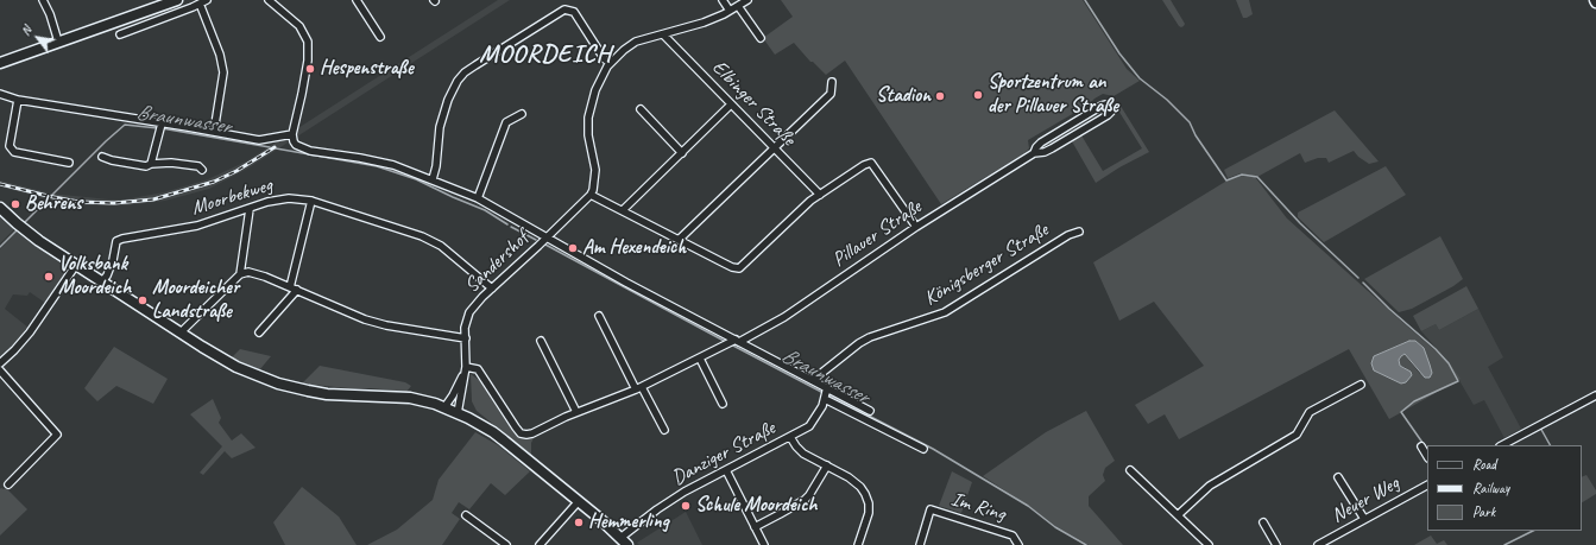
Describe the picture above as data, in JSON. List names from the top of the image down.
{
  "streets": {
    "street": [
      "Elbinger Straße",
      "Moorbekweg",
      "Pillauer Straße",
      "Sandershof",
      "Königsberger Straße",
      "Danziger Straße",
      "Neuer Weg",
      "Im Ring"
    ]
  },
  "crossings": [
    ["Moorbekweg", "Sandershof"],
    ["Pillauer Straße", "Sandershof"]
  ],
  "districts": ["MOORDEICH"],
  "water": ["Braunwasser"],
  "places": [
    "Hespenstraße",
    "Sportzentrum an der Pillauer Straße",
    "Stadion",
    "Behrens",
    "Am Hexendeich",
    "Volksbank Moordeich",
    "Moordeicher Landstraße",
    "Schule Moordeich",
    "Hemmerling"
  ],
  "legend": ["Road", "Railway", "Park"],
  "north": "top left"
}
